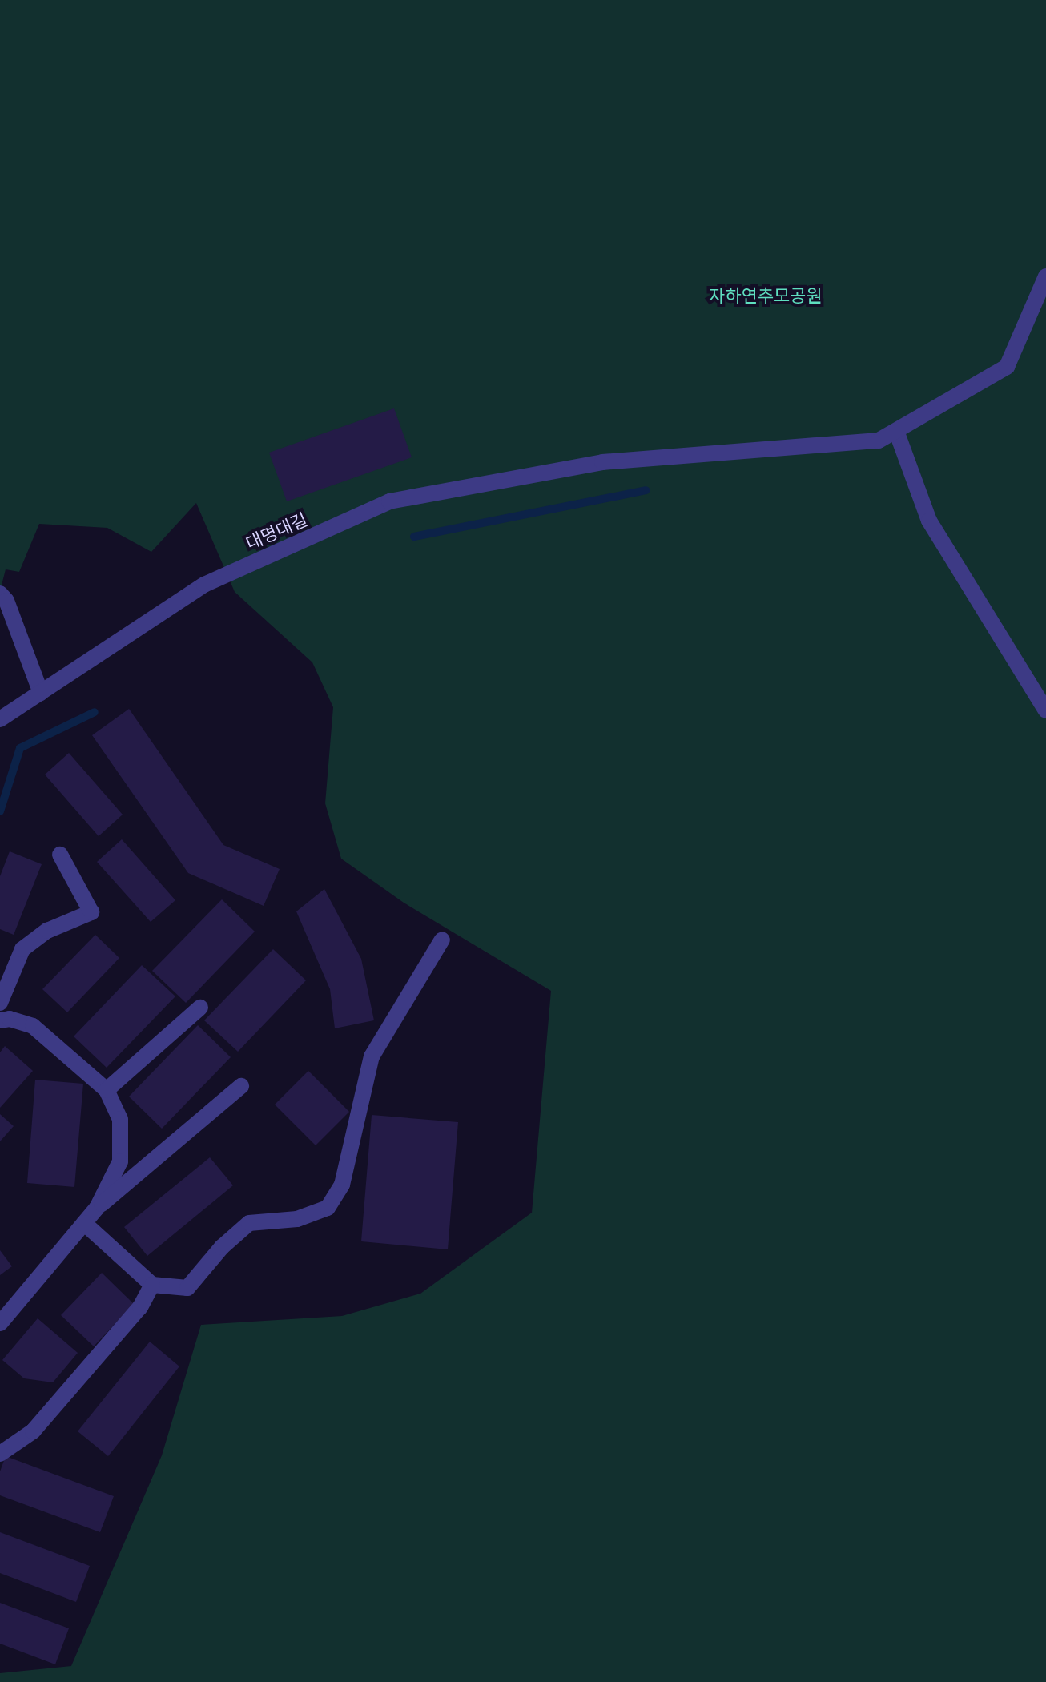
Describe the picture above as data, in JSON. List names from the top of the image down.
{
  "streets": {
    "street": ["대명대길"]
  },
  "parks": ["자하연추모공원"]
}
